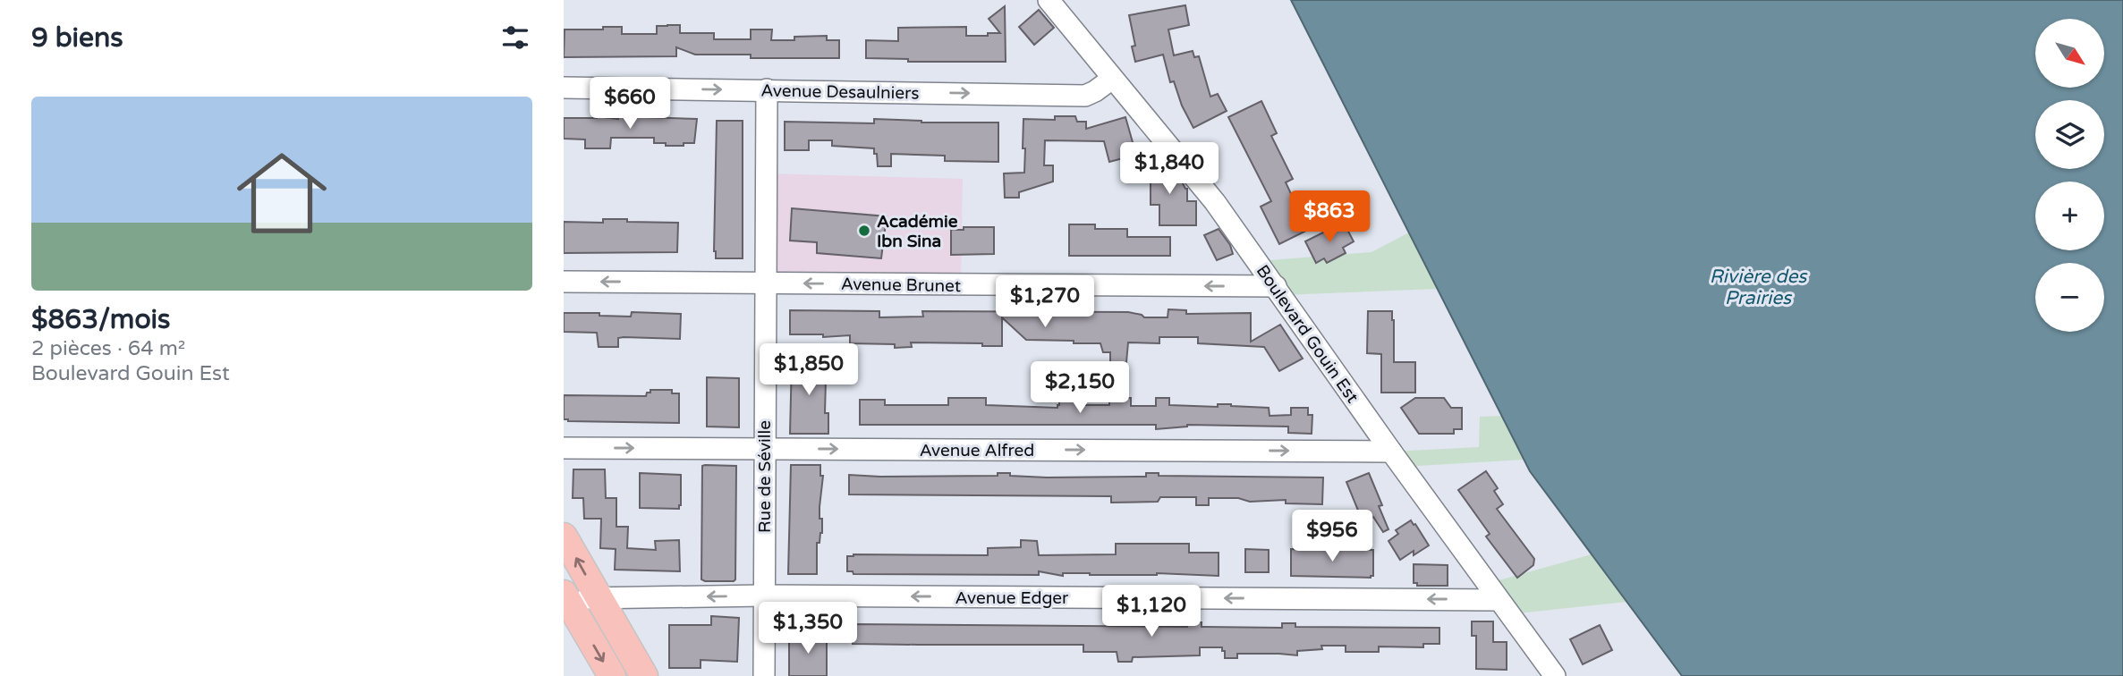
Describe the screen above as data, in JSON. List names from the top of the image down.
{
  "streets": {
    "street": [
      "Avenue Desaulniers",
      "Avenue Brunet",
      "Boulevard Gouin Est",
      "Avenue Alfred",
      "Rue de Séville",
      "Avenue Edger"
    ]
  },
  "crossings": [
    ["Avenue Desaulniers", "Boulevard Gouin Est"],
    ["Avenue Desaulniers", "Rue de Séville"],
    ["Avenue Brunet", "Boulevard Gouin Est"],
    ["Avenue Brunet", "Rue de Séville"],
    ["Boulevard Gouin Est", "Avenue Alfred"],
    ["Boulevard Gouin Est", "Avenue Edger"],
    ["Avenue Alfred", "Rue de Séville"],
    ["Rue de Séville", "Avenue Edger"]
  ],
  "one_way": [
    "Avenue Desaulniers",
    "Avenue Brunet",
    "Avenue Alfred",
    "Avenue Edger"
  ],
  "water": ["Rivière des Prairies"],
  "places": ["Académie Ibn Sina"],
  "north": "bottom right",
  "page": {
    "heading": "9 biens",
    "map_buttons": ["+", "−"],
    "list": [
      {
        "name": "$863/mois",
        "note": "2 pièces · 64 m² · Boulevard Gouin Est"
      }
    ],
    "price": [
      "$660",
      "$1,840",
      "$863",
      "$1,270",
      "$1,850",
      "$2,150",
      "$956",
      "$1,120",
      "$1,350"
    ]
  }
}
